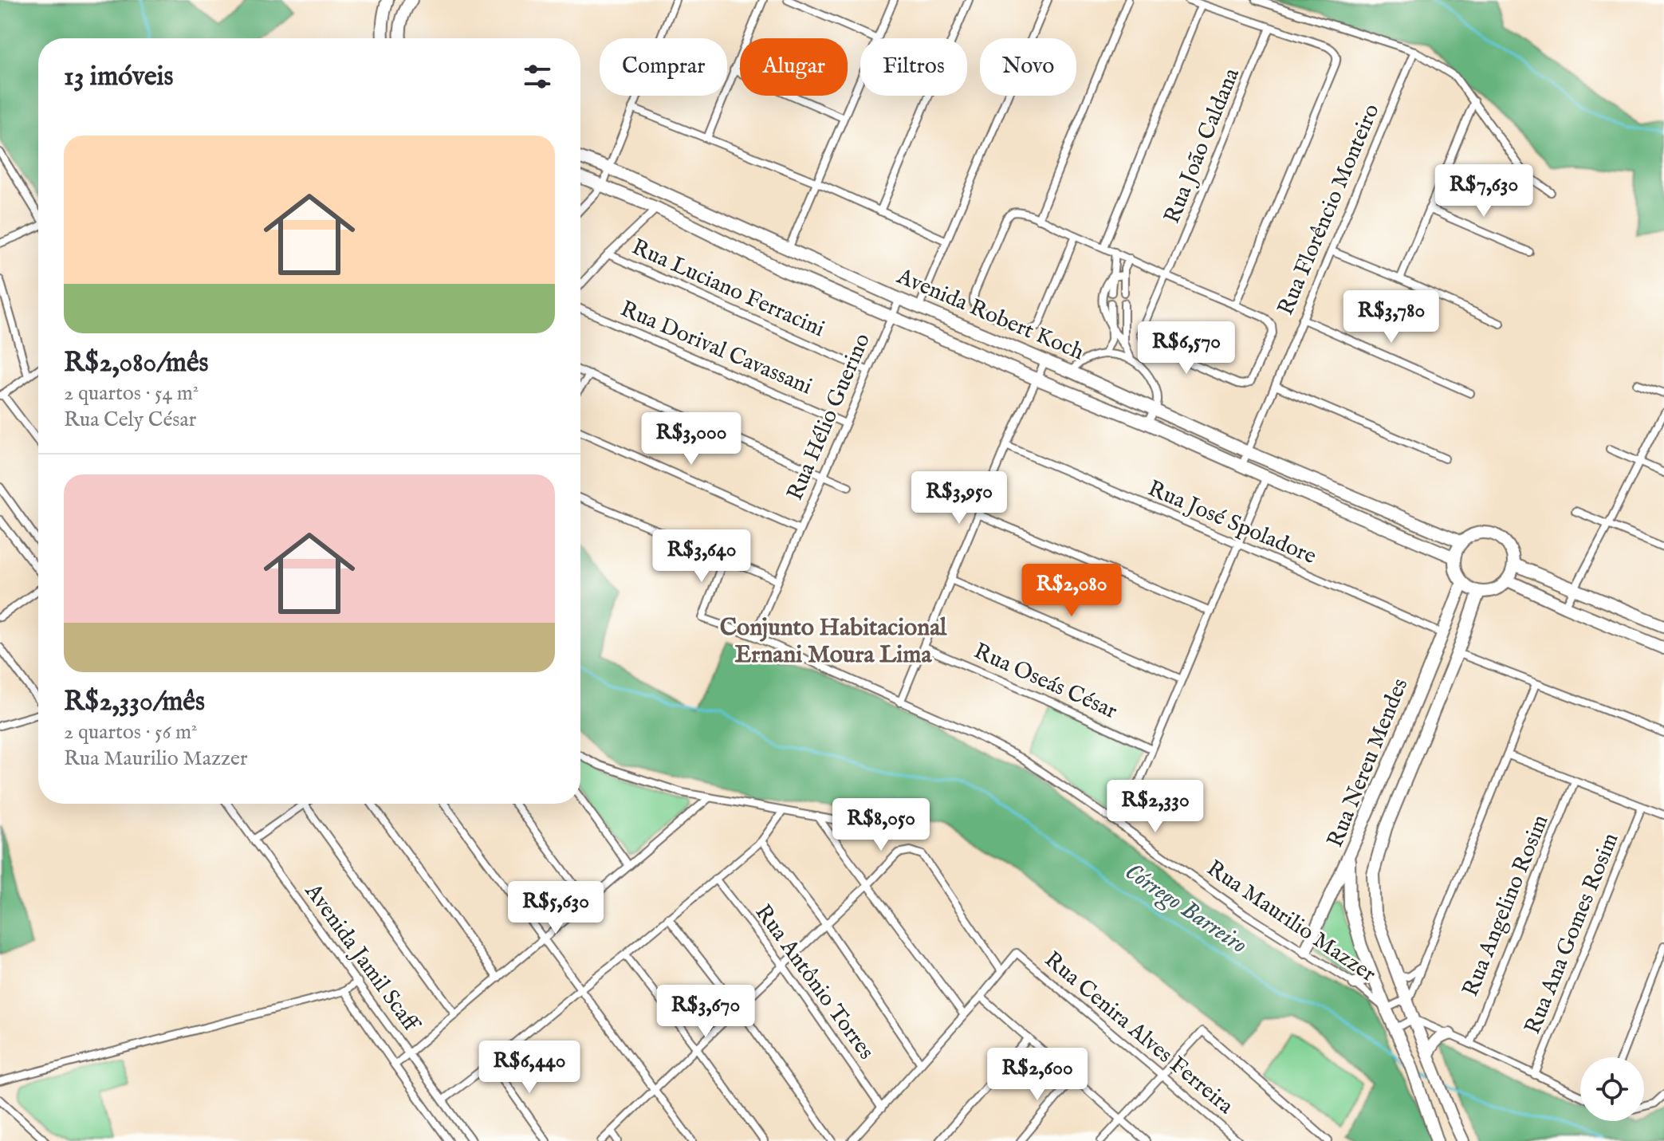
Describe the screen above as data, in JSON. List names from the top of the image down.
{
  "streets": {
    "main road": ["Avenida Robert Koch", "Rua Nereu Mendes"],
    "street": [
      "Rua João Caldana",
      "Rua Florêncio Monteiro",
      "Rua Luciano Ferracini",
      "Rua Dorival Cavassani",
      "Rua Hélio Guerino",
      "Rua José Spoladore",
      "Rua Oseás César",
      "Rua Angelino Rosim",
      "Rua Maurilio Mazzer",
      "Rua Ana Gomes Rosim",
      "Avenida Jamil Scaff",
      "Rua Antônio Torres",
      "Rua Cenira Alves Ferreira"
    ]
  },
  "crossings": [
    ["Rua Florêncio Monteiro", "Avenida Robert Koch"],
    ["Rua Luciano Ferracini", "Rua Hélio Guerino"],
    ["Avenida Robert Koch", "Rua Hélio Guerino"],
    ["Avenida Robert Koch", "Rua Nereu Mendes"],
    ["Rua Dorival Cavassani", "Rua Hélio Guerino"],
    ["Rua Hélio Guerino", "Rua Maurilio Mazzer"],
    ["Rua José Spoladore", "Rua Nereu Mendes"],
    ["Rua Nereu Mendes", "Rua Maurilio Mazzer"]
  ],
  "districts": ["Conjunto Habitacional Ernani Moura Lima"],
  "water": ["Córrego Barreiro"],
  "page": {
    "chip": [
      "Comprar",
      "Alugar",
      "Filtros",
      "Novo"
    ],
    "heading": "13 imóveis",
    "list": [
      {
        "name": "R$2,080/mês",
        "note": "2 quartos · 54 m² · Rua Cely César"
      },
      {
        "name": "R$2,330/mês",
        "note": "2 quartos · 56 m² · Rua Maurilio Mazzer"
      }
    ],
    "price": [
      "R$7,630",
      "R$3,780",
      "R$6,570",
      "R$3,000",
      "R$3,950",
      "R$3,640",
      "R$2,080",
      "R$2,330",
      "R$8,050",
      "R$5,630",
      "R$3,670",
      "R$6,440",
      "R$2,600"
    ]
  }
}
